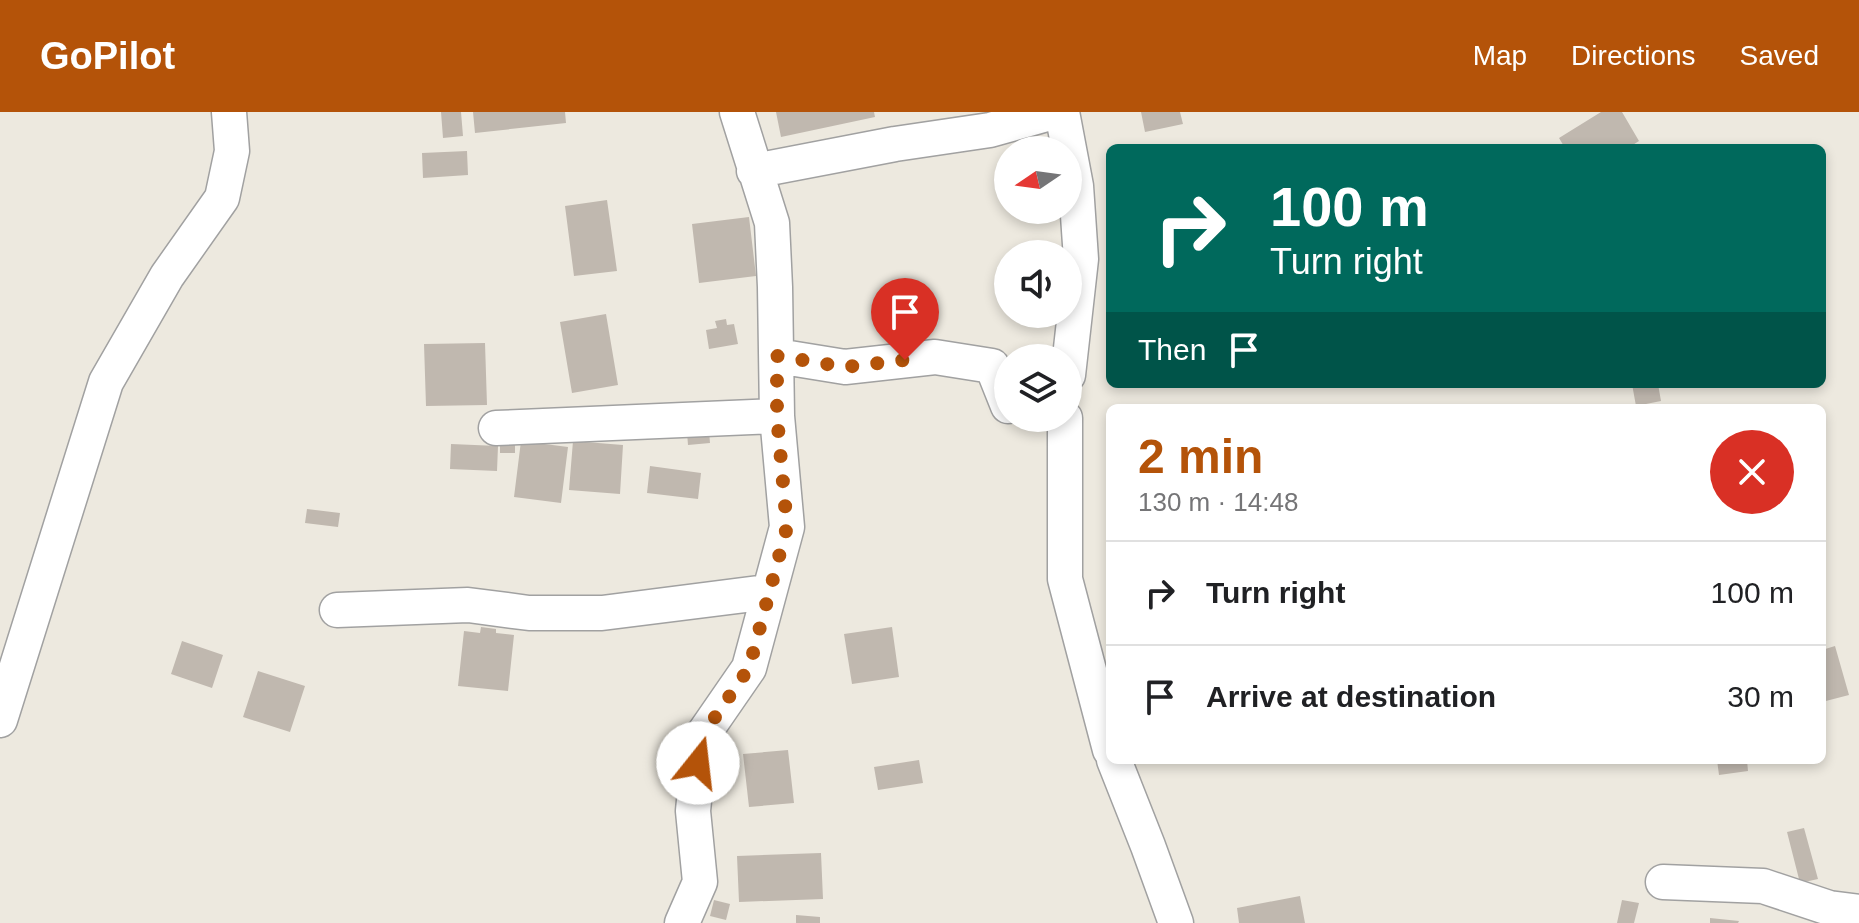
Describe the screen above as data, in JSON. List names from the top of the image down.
{
  "north": "left",
  "page": {
    "header": "GoPilot",
    "nav": ["Map", "Directions", "Saved"],
    "turn": ["100 m", "Turn right"],
    "then": "Then",
    "heading": ["2 min", "130 m · 14:48"],
    "list": [
      {
        "name": "Turn right",
        "value": "100 m"
      },
      {
        "name": "Arrive at destination",
        "value": "30 m"
      }
    ]
  }
}
